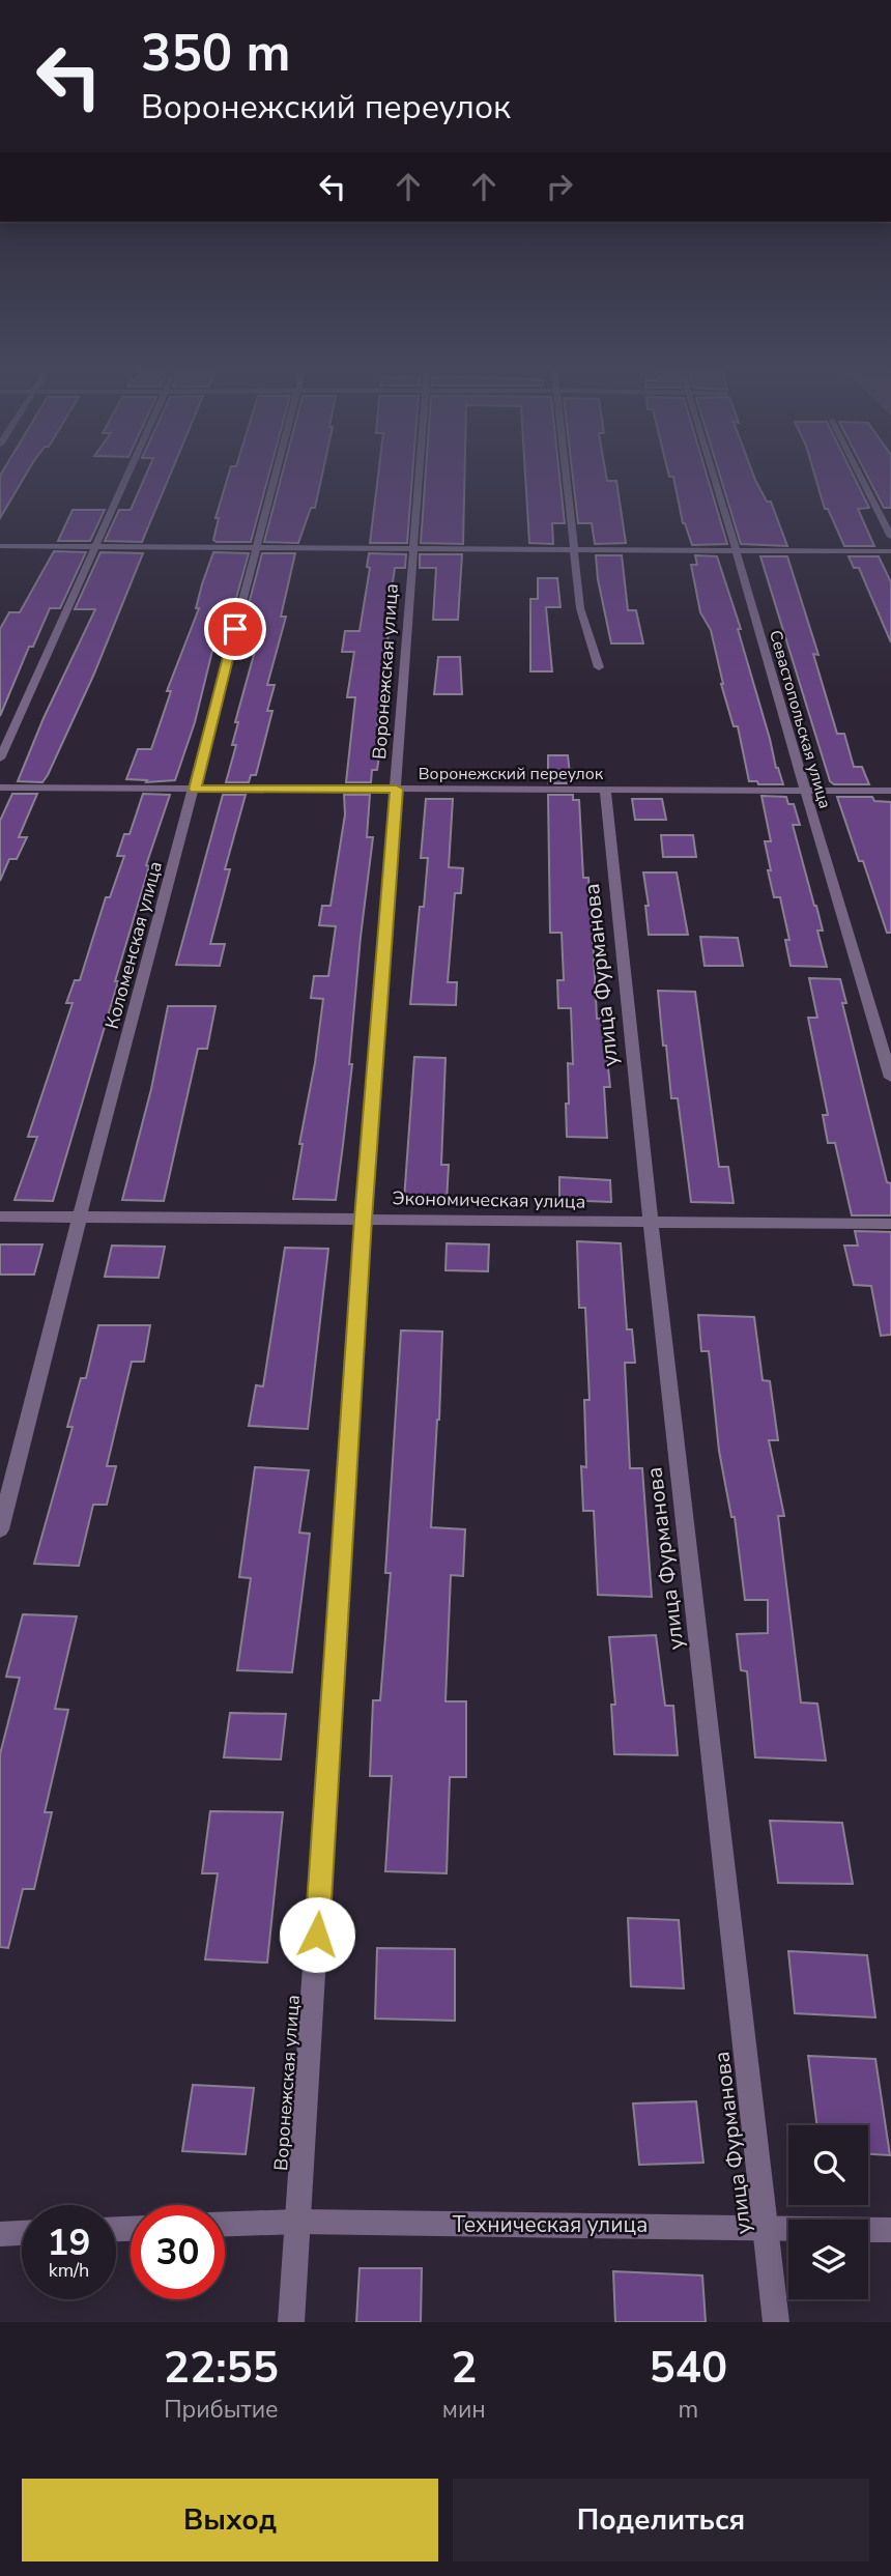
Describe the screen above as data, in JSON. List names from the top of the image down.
{
  "streets": {
    "street": [
      "Воронежская улица",
      "Севастопольская улица",
      "Воронежский переулок",
      "Коломенская улица",
      "улица Фурманова",
      "Экономическая улица",
      "Техническая улица"
    ]
  },
  "crossings": [
    ["Воронежская улица", "Воронежский переулок"],
    ["Воронежская улица", "Экономическая улица"],
    ["Воронежская улица", "Техническая улица"],
    ["Севастопольская улица", "Воронежский переулок"],
    ["Воронежский переулок", "Коломенская улица"],
    ["Воронежский переулок", "улица Фурманова"],
    ["Коломенская улица", "Экономическая улица"],
    ["улица Фурманова", "Экономическая улица"],
    ["улица Фурманова", "Техническая улица"]
  ],
  "page": {
    "turn": ["350 m", "Воронежский переулок"],
    "speed": "19 km/h",
    "limit": "30",
    "eta": [
      "22:55",
      "Прибытие",
      "2",
      "мин",
      "540",
      "m"
    ],
    "buttons": ["Выход", "Поделиться"]
  }
}
